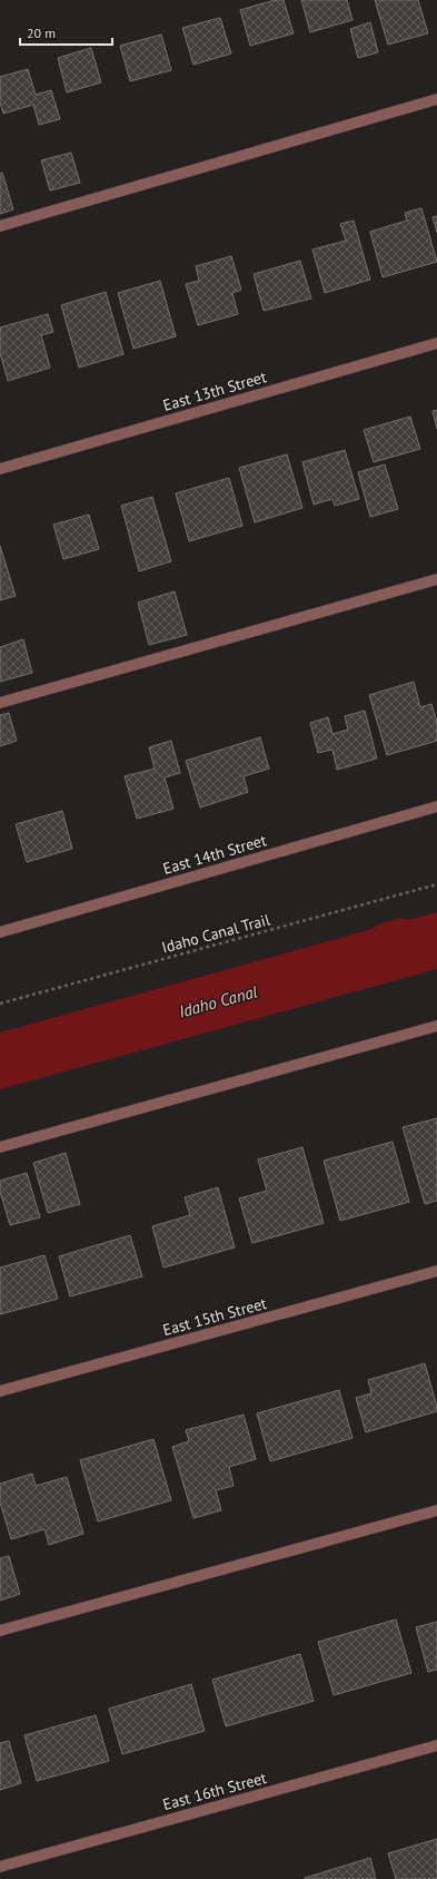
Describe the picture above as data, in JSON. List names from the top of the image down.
{
  "streets": {
    "street": [
      "East 13th Street",
      "East 14th Street",
      "East 15th Street",
      "East 16th Street"
    ],
    "path": ["Idaho Canal Trail"]
  },
  "water": ["Idaho Canal"],
  "scale_bar": "20 m"
}
